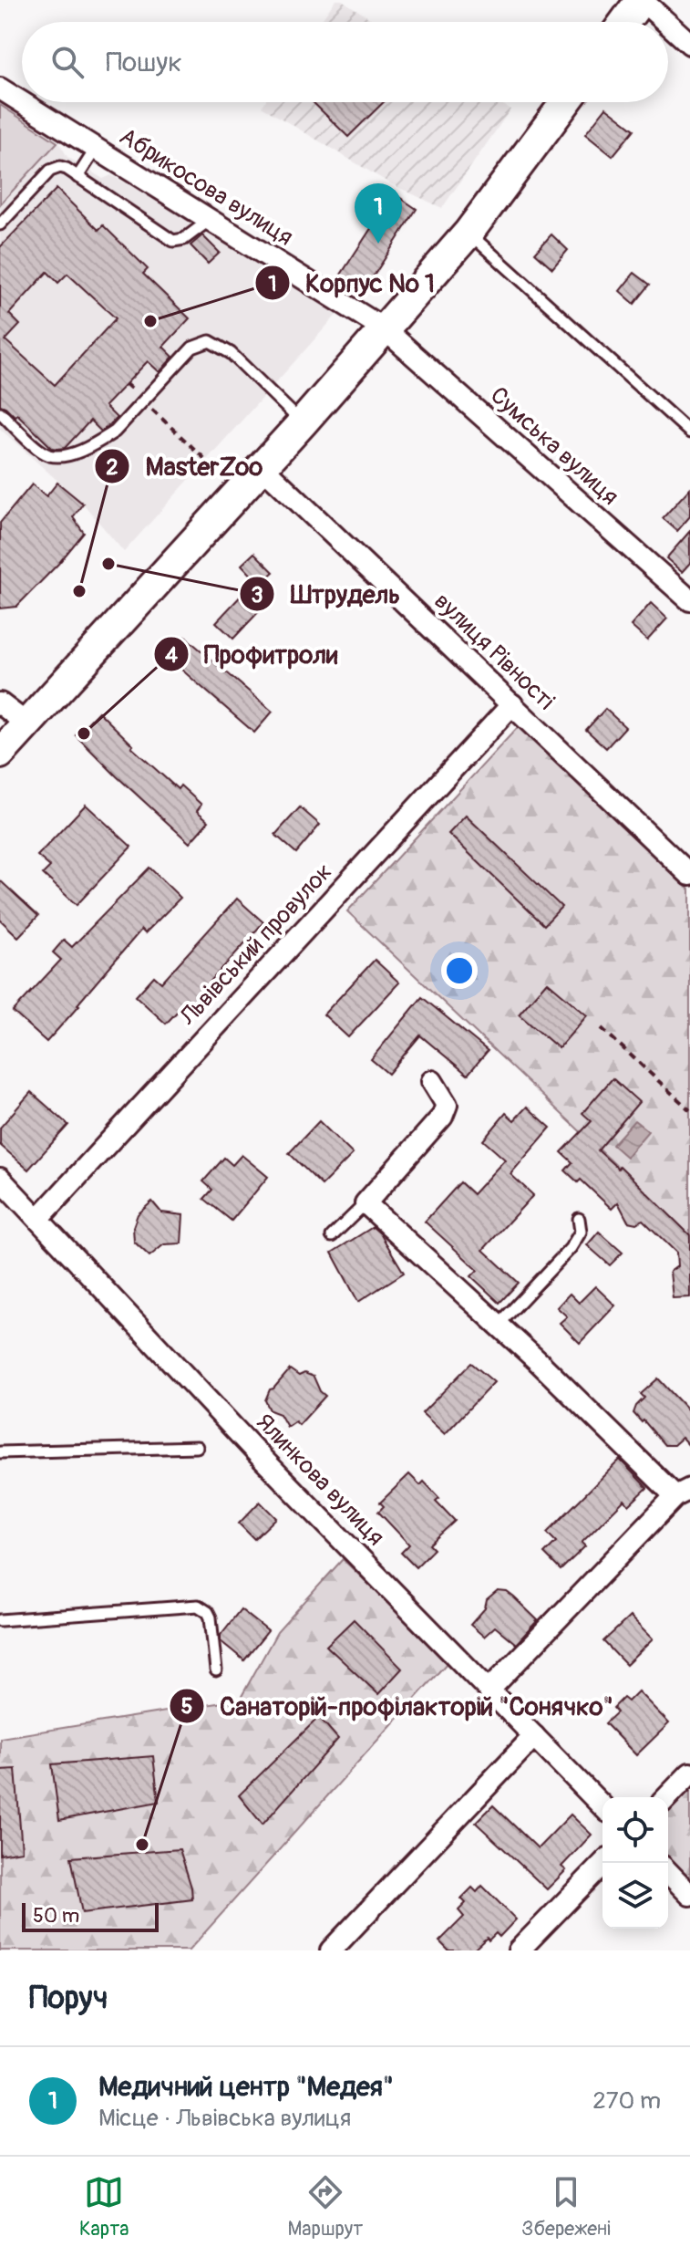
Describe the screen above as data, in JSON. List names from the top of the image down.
{
  "streets": {
    "street": [
      "Абрикосова вулиця",
      "Сумська вулиця",
      "вулиця Рівності",
      "Львівський провулок",
      "Ялинкова вулиця"
    ]
  },
  "crossings": [
    ["Абрикосова вулиця", "Сумська вулиця"],
    ["вулиця Рівності", "Львівський провулок"],
    ["Львівський провулок", "Ялинкова вулиця"]
  ],
  "places": [
    "Корпус № 1",
    "Штрудель",
    "MasterZoo",
    "Профитроли",
    "Санаторій-профілакторій \"Сонячко\""
  ],
  "scale_bar": "50 m",
  "page": {
    "search": "Пошук",
    "pins": "1",
    "scale": "50 m",
    "heading": "Поруч",
    "list": [
      {
        "mark": "1",
        "name": "Медичний центр \"Медея\"",
        "note": "Місце · Львівська вулиця",
        "value": "270 m"
      }
    ],
    "nav": ["Карта", "Маршрут", "Збережені"]
  }
}
